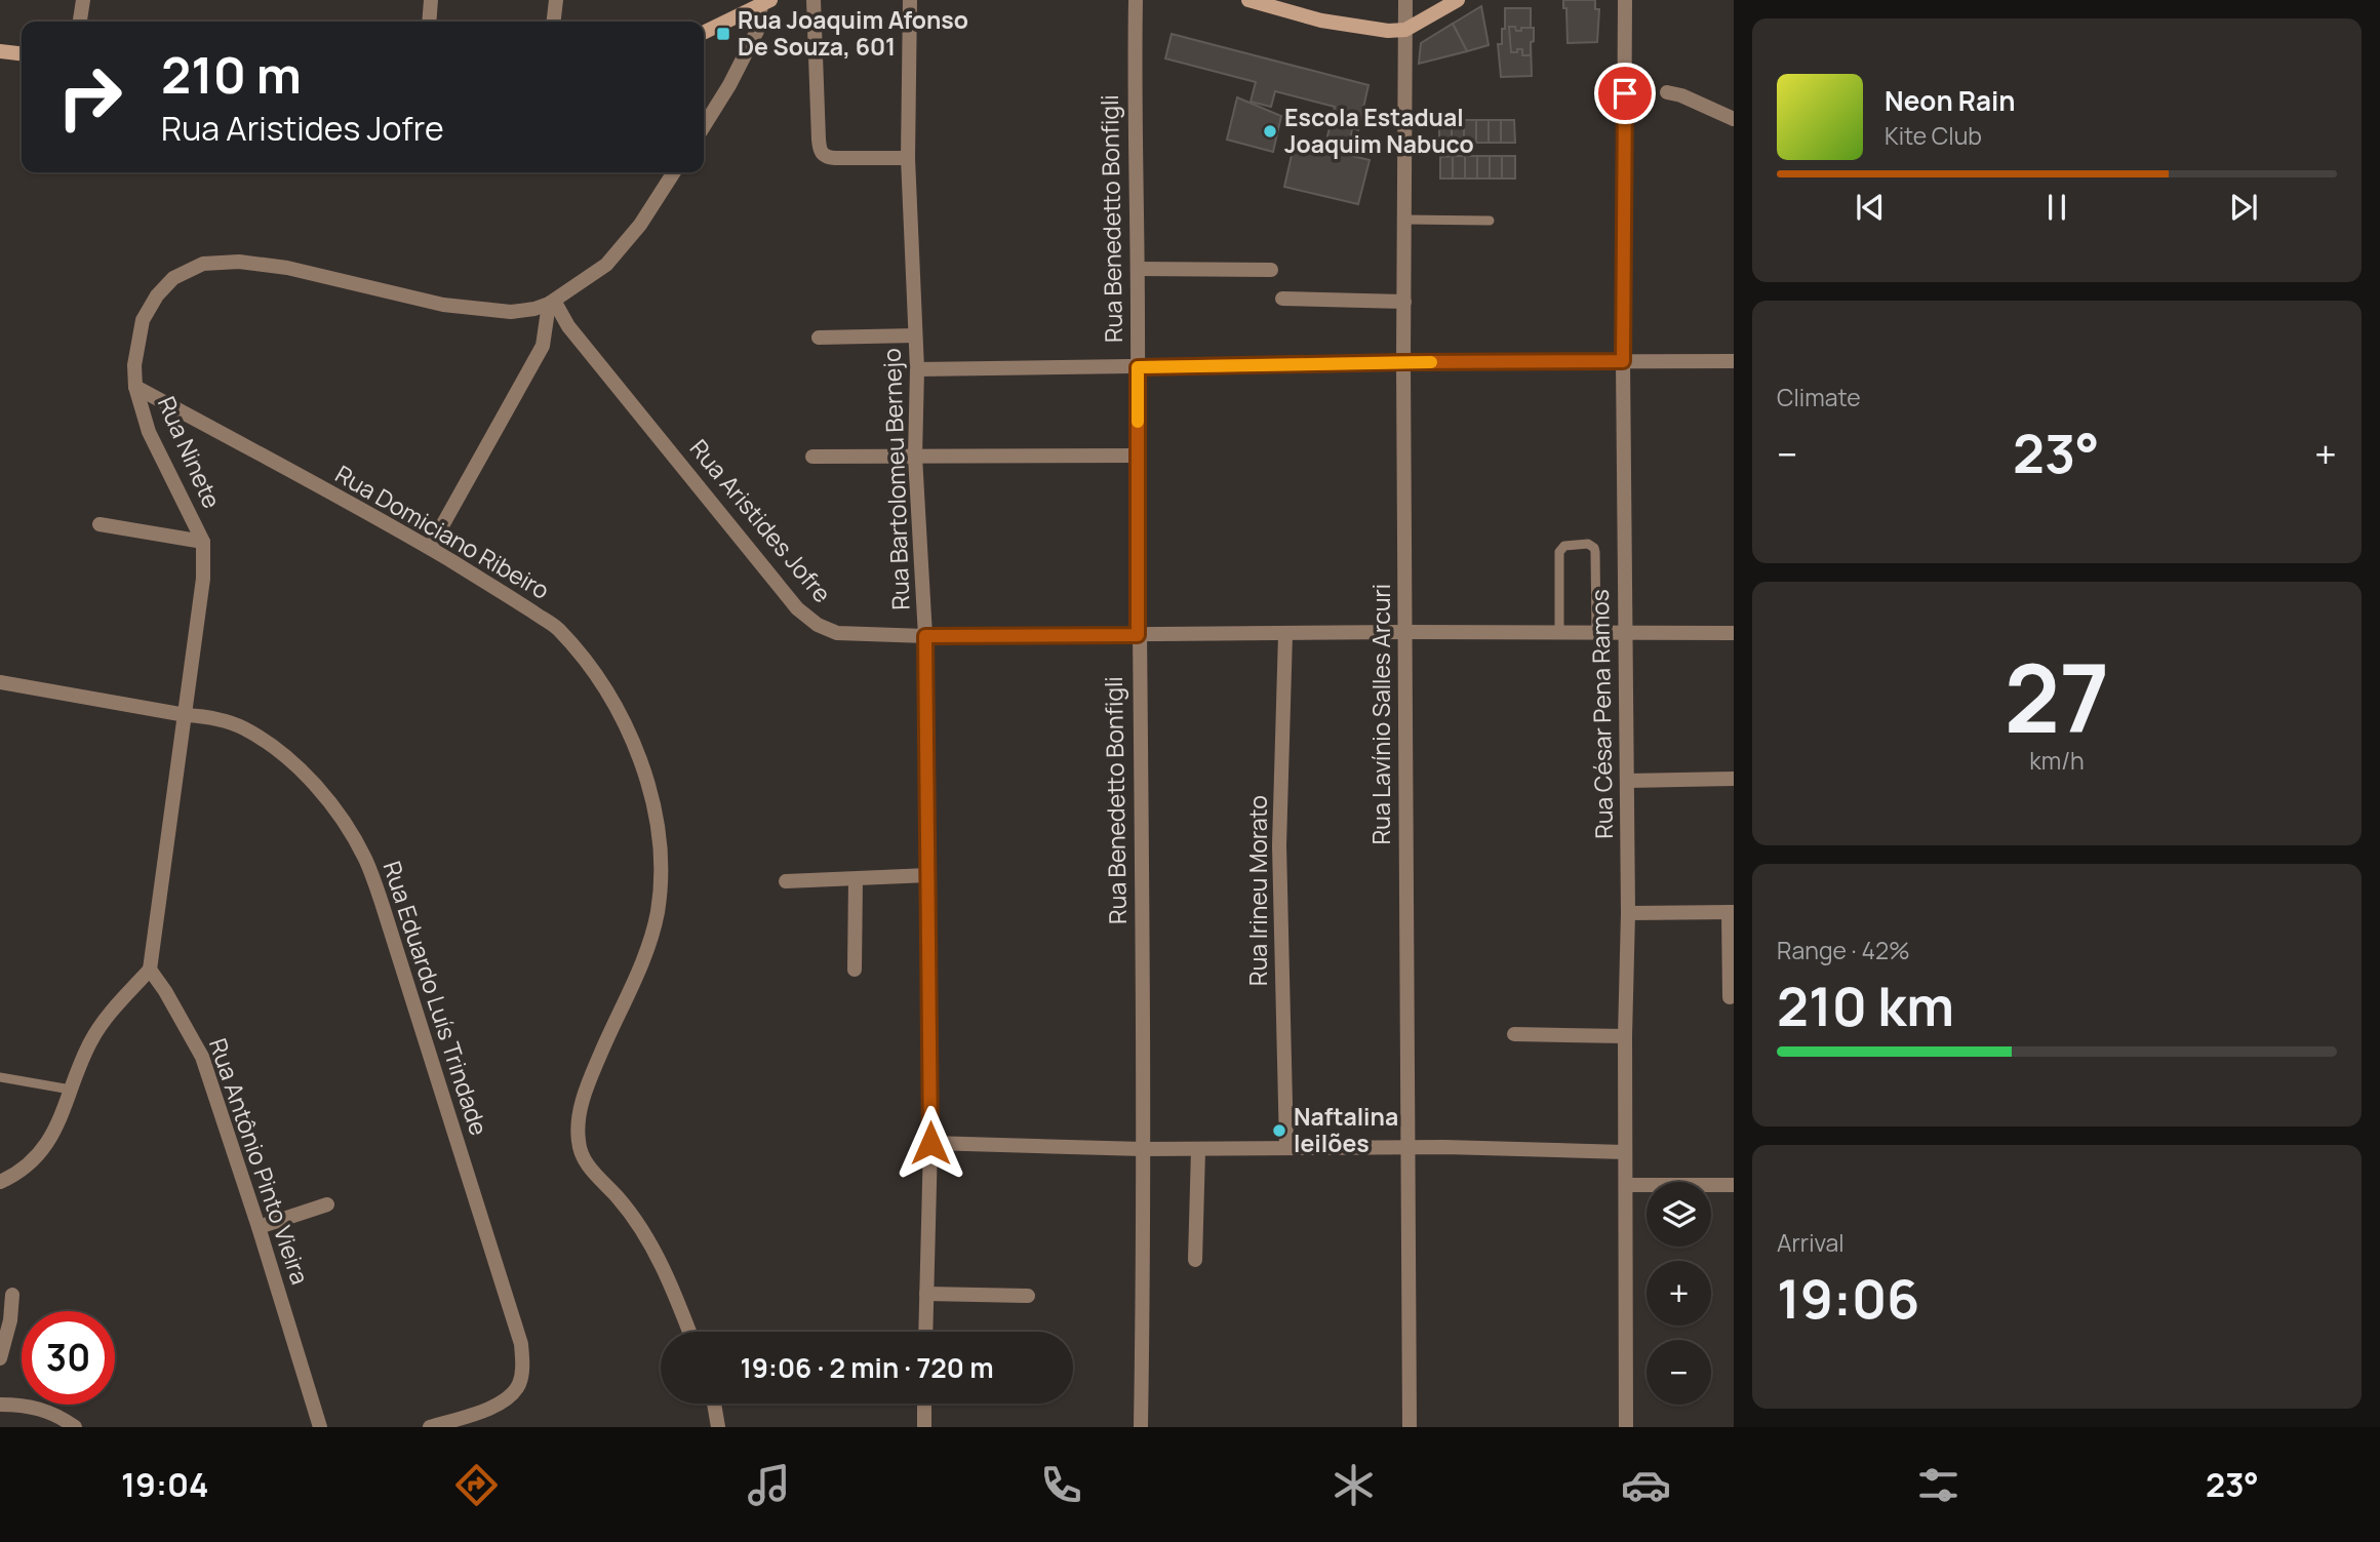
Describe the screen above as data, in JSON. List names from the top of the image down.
{
  "streets": {
    "street": [
      "Rua Benedetto Bonfigli",
      "Rua Ninete",
      "Rua Bartolomeu Bernejo",
      "Rua Aristides Jofre",
      "Rua Domiciano Ribeiro",
      "Rua Lavínio Salles Arcuri",
      "Rua César Pena Ramos",
      "Rua Irineu Morato",
      "Rua Eduardo Luís Trindade",
      "Rua Antônio Pinto Vieira"
    ]
  },
  "crossings": [
    ["Rua Benedetto Bonfigli", "Rua Aristides Jofre"],
    ["Rua Ninete", "Rua Aristides Jofre"],
    ["Rua Ninete", "Rua Domiciano Ribeiro"],
    ["Rua Ninete", "Rua Eduardo Luís Trindade"],
    ["Rua Ninete", "Rua Antônio Pinto Vieira"],
    ["Rua Bartolomeu Bernejo", "Rua Aristides Jofre"],
    ["Rua Aristides Jofre", "Rua Lavínio Salles Arcuri"],
    ["Rua Aristides Jofre", "Rua César Pena Ramos"],
    ["Rua Aristides Jofre", "Rua Irineu Morato"]
  ],
  "places": {
    "transit": ["Rua Joaquim Afonso De Souza, 601"],
    "other": ["Escola Estadual Joaquim Nabuco", "Naftalina leilões"]
  },
  "page": {
    "turn": ["210 m", "Rua Aristides Jofre"],
    "song": ["Neon Rain", "Kite Club"],
    "tile": [
      "Climate",
      ["27", "km/h"],
      ["Range · 42%", "210 km"],
      ["Arrival", "19:06"]
    ],
    "heat": ["−", "23°", "+"],
    "map_buttons": ["+", "−"],
    "limit": "30",
    "trip": "19:06 · 2 min · 720 m",
    "tabs": ["19:04", "23°"]
  }
}
